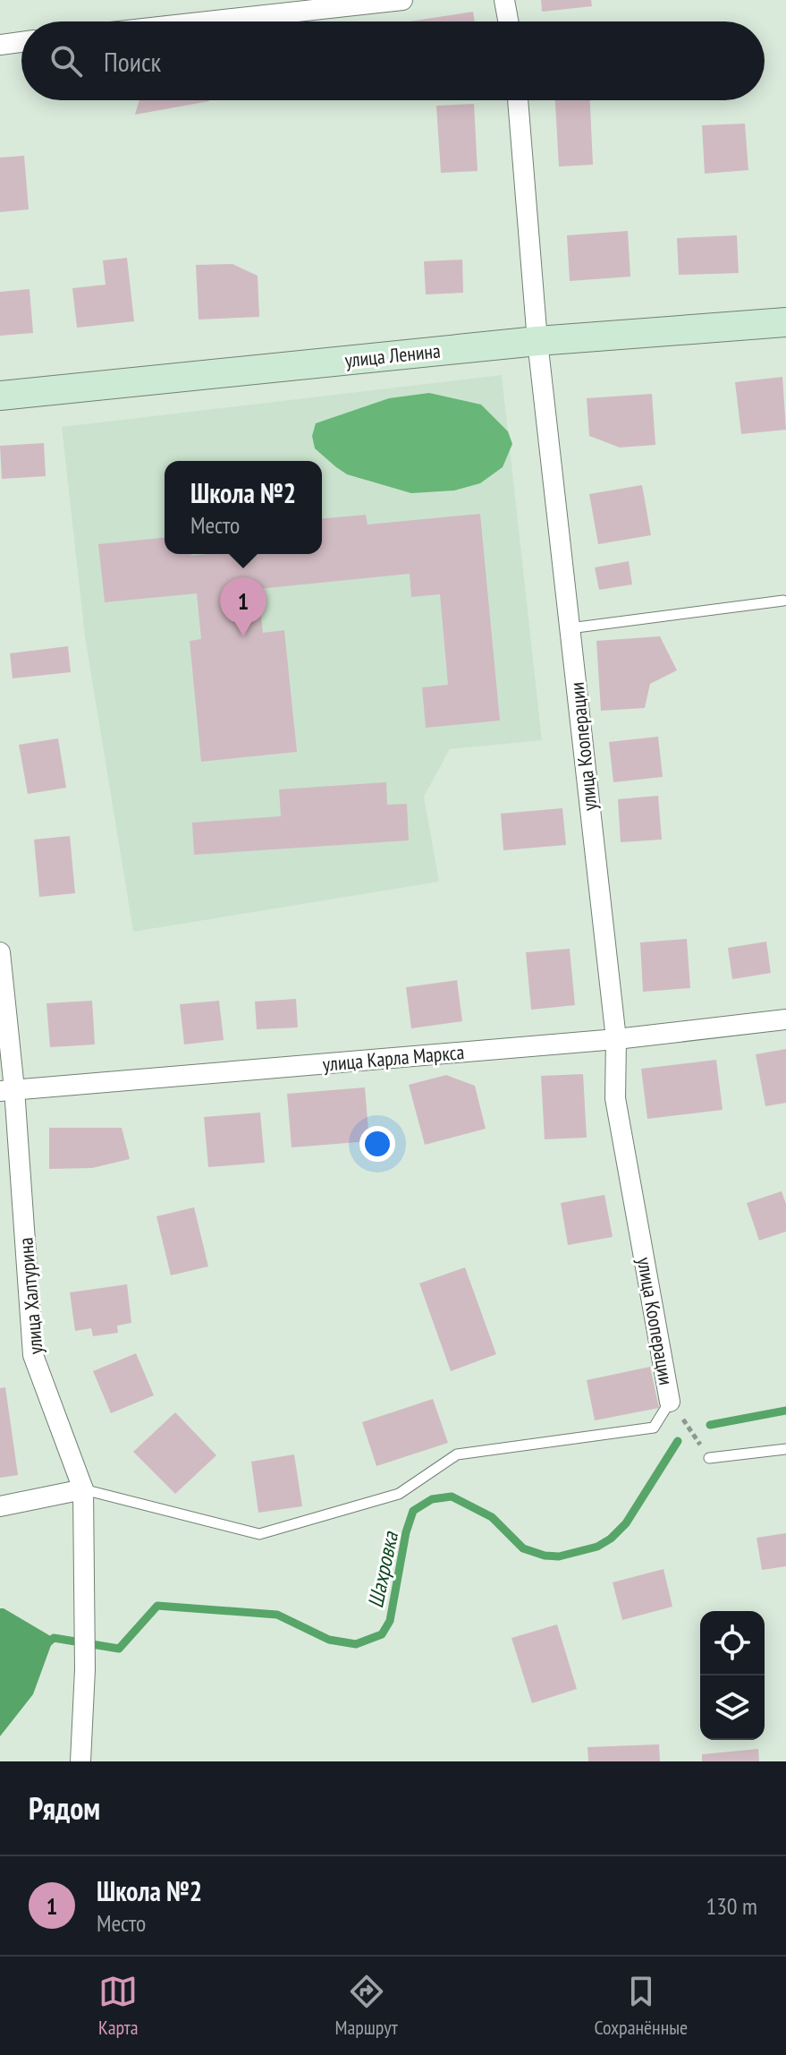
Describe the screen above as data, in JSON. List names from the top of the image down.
{
  "streets": {
    "street": [
      "улица Ленина",
      "улица Кооперации",
      "улица Карла Маркса",
      "улица Халтурина"
    ]
  },
  "crossings": [
    ["улица Ленина", "улица Кооперации"],
    ["улица Кооперации", "улица Карла Маркса"],
    ["улица Карла Маркса", "улица Халтурина"]
  ],
  "water": ["Шахровка"],
  "page": {
    "search": "Поиск",
    "popup": ["Школа №2", "Место"],
    "pins": "1",
    "heading": "Рядом",
    "list": [
      {
        "mark": "1",
        "name": "Школа №2",
        "note": "Место",
        "value": "130 m"
      }
    ],
    "nav": ["Карта", "Маршрут", "Сохранённые"]
  }
}
